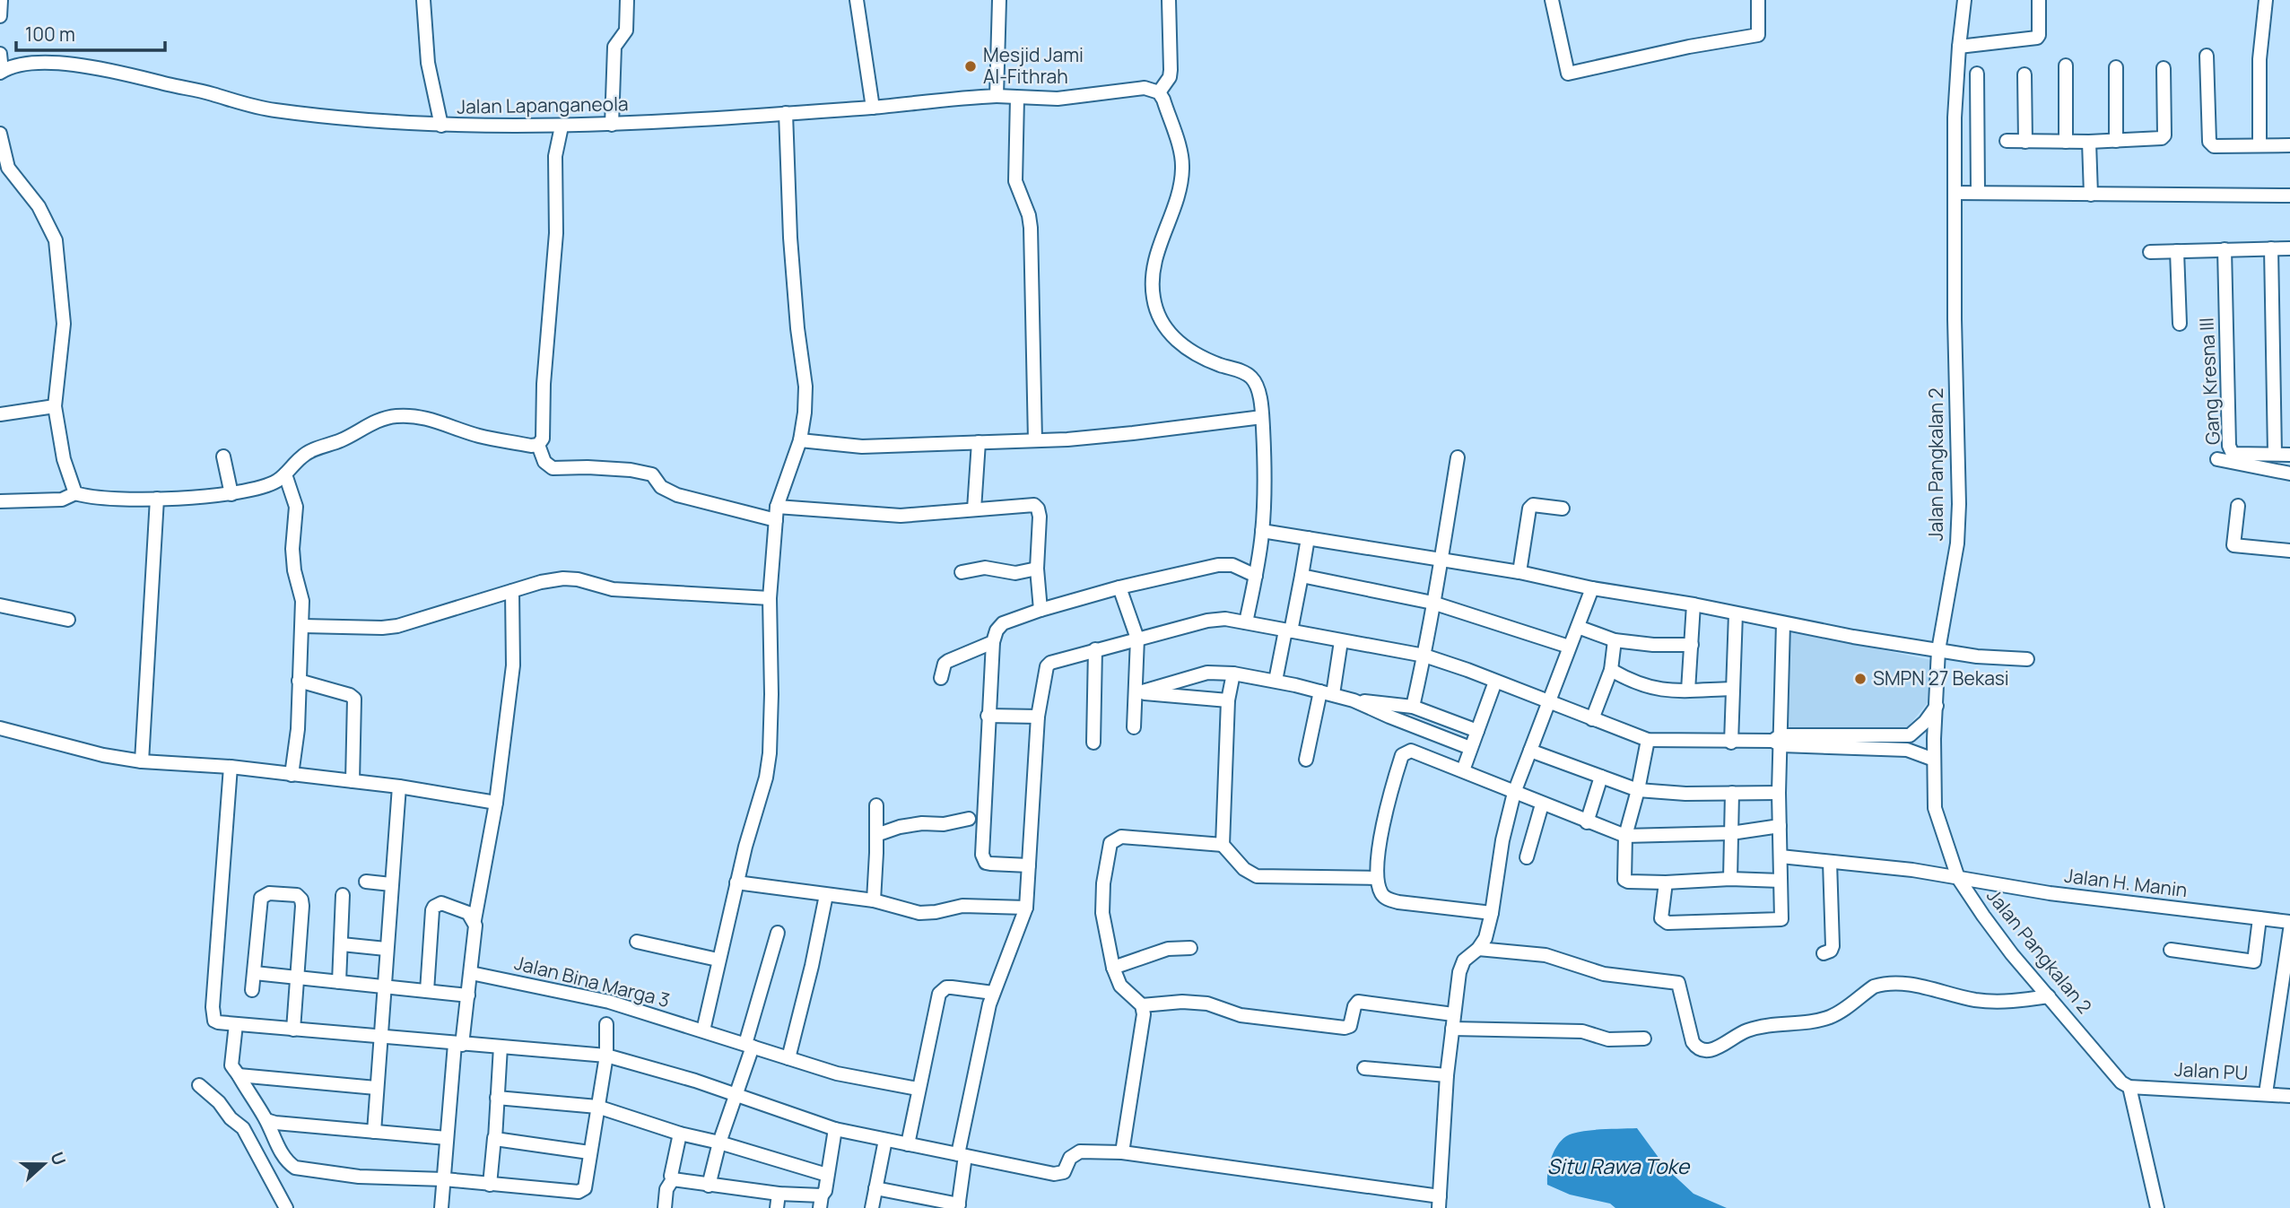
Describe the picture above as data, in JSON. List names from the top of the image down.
{
  "streets": {
    "street": [
      "Jalan Lapanganeola",
      "Gang Kresna III",
      "Jalan Pangkalan 2",
      "Jalan H. Manin",
      "Jalan Bina Marga 3",
      "Jalan PU"
    ]
  },
  "crossings": [
    ["Jalan Pangkalan 2", "Jalan H. Manin"],
    ["Jalan Pangkalan 2", "Jalan PU"]
  ],
  "water": ["Situ Rawa Toke"],
  "places": ["Mesjid Jami Al-Fithrah", "SMPN 27 Bekasi"],
  "scale_bar": "100 m",
  "north": "right"
}
